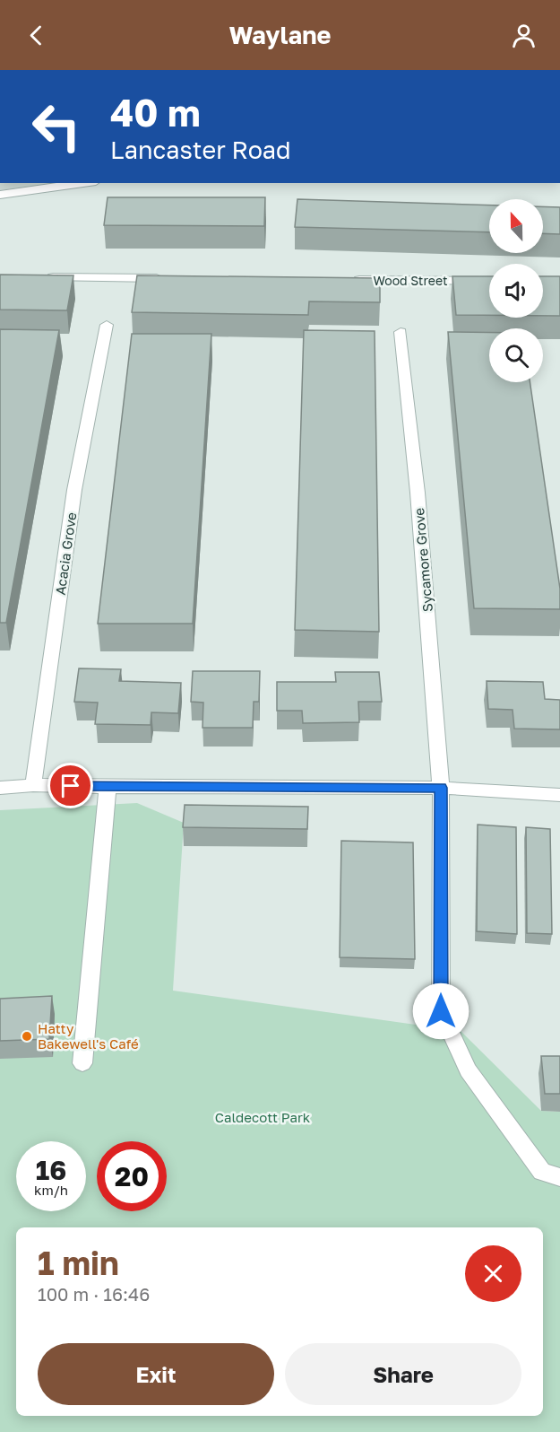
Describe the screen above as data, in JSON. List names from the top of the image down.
{
  "streets": {
    "street": ["Wood Street", "Acacia Grove", "Sycamore Grove"]
  },
  "parks": ["Caldecott Park"],
  "places": ["Hatty Bakewell's Café"],
  "north": "top",
  "page": {
    "header": "Waylane",
    "turn": ["40 m", "Lancaster Road"],
    "speed": "16 km/h",
    "limit": "20",
    "heading": ["1 min", "100 m · 16:46"],
    "buttons": ["Exit", "Share"]
  }
}
